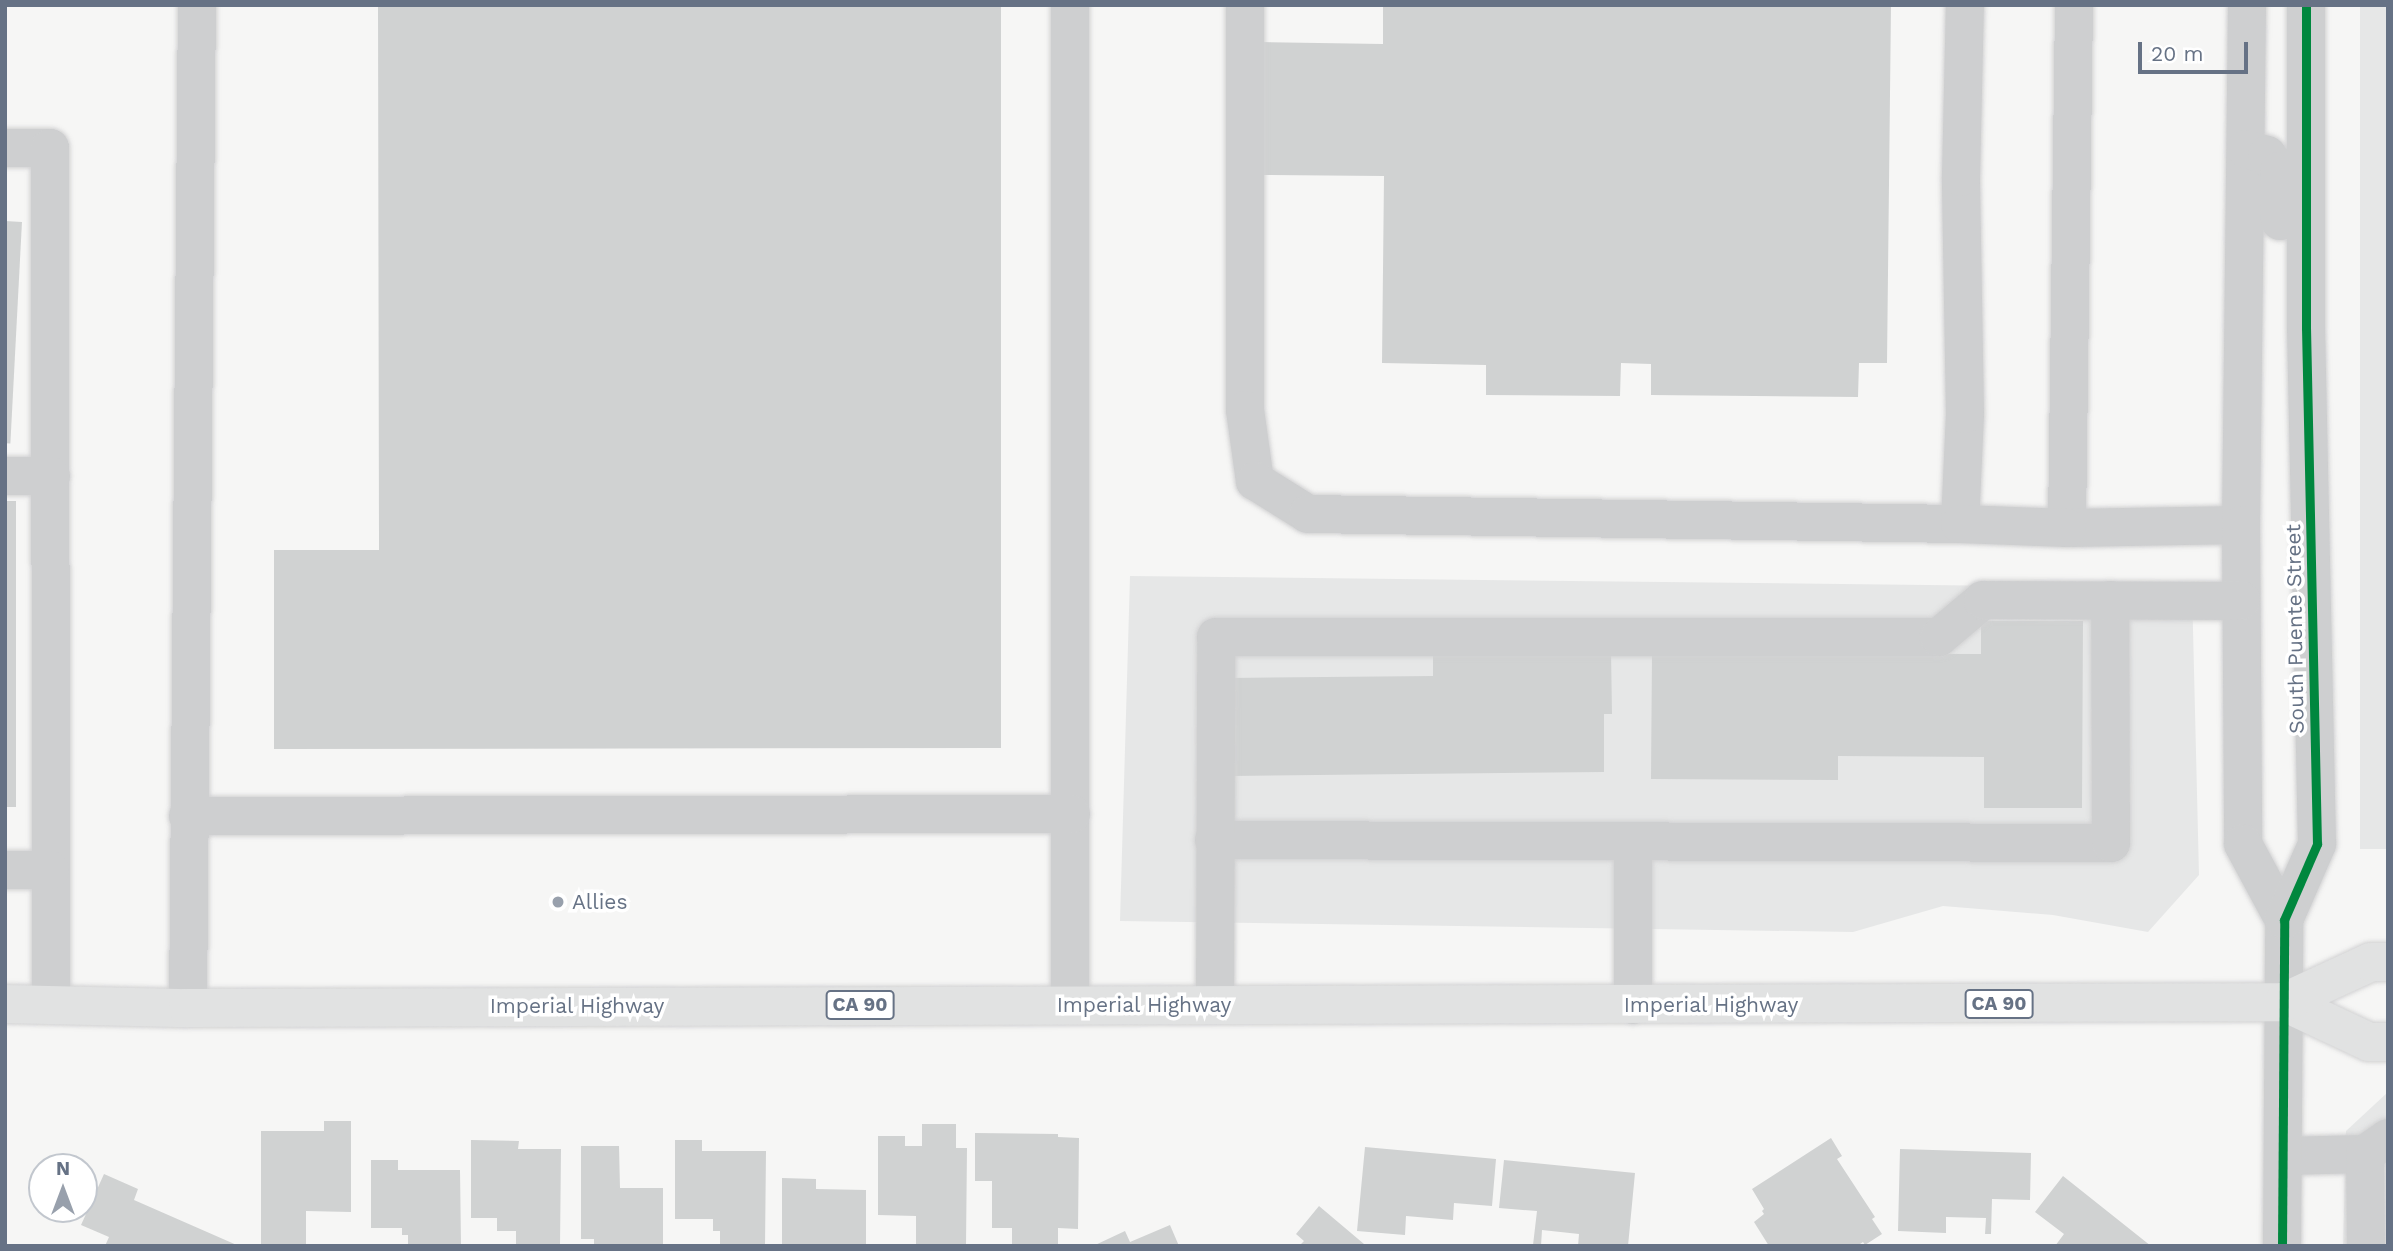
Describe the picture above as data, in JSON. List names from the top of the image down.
{
  "streets": {
    "main road": ["CA 90", "Imperial Highway"],
    "street": ["South Puente Street"]
  },
  "crossings": [
    ["South Puente Street", "Imperial Highway"]
  ],
  "places": ["Allies"],
  "scale_bar": "20 m",
  "north": "top"
}
